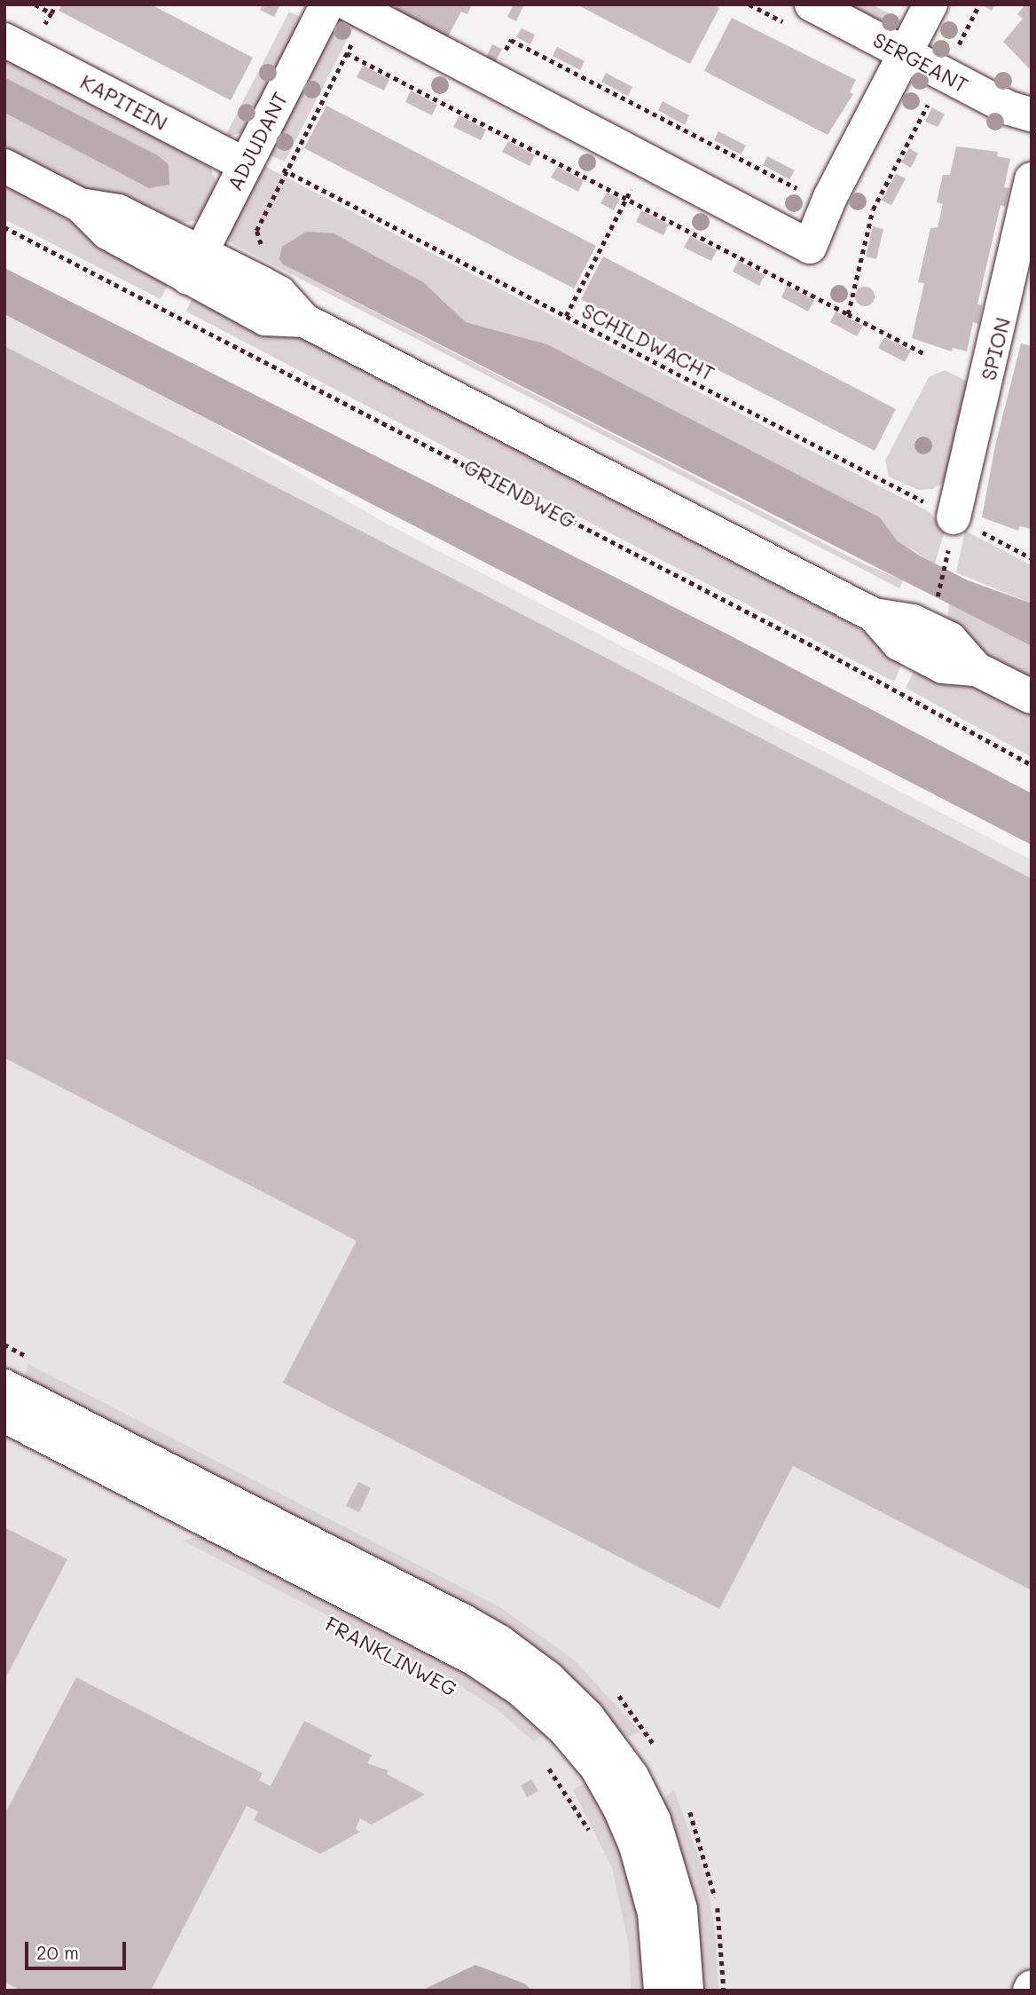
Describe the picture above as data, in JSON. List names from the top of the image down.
{
  "streets": {
    "street": [
      "SERGEANT",
      "KAPITEIN",
      "ADJUDANT",
      "SPION",
      "FRANKLINWEG"
    ],
    "path": ["SCHILDWACHT", "GRIENDWEG"]
  },
  "crossings": [
    ["KAPITEIN", "ADJUDANT"],
    ["KAPITEIN", "SCHILDWACHT"],
    ["ADJUDANT", "SCHILDWACHT"],
    ["SCHILDWACHT", "SPION"]
  ],
  "scale_bar": "20 m"
}
